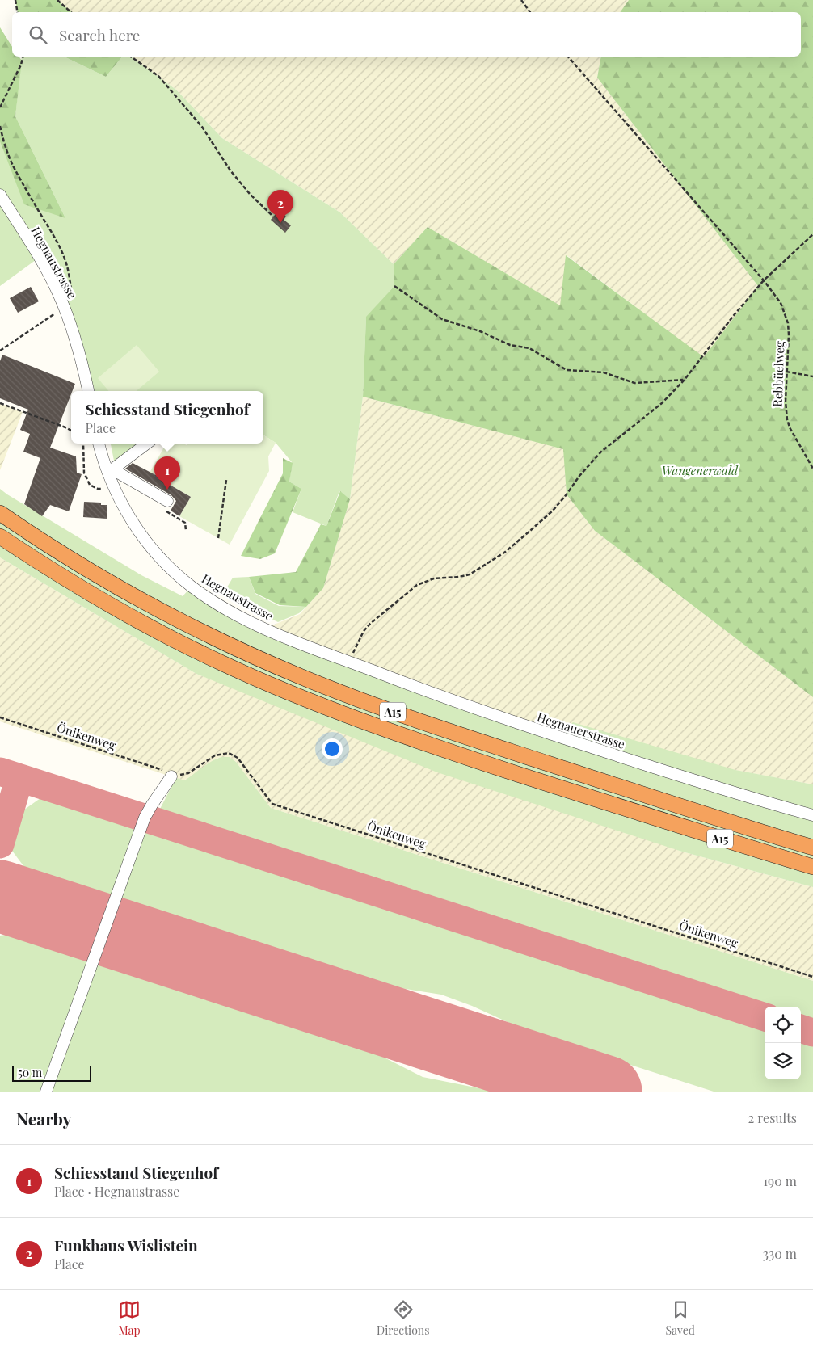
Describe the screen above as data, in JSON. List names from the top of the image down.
{
  "streets": {
    "highway": ["A15"],
    "street": ["Hegnaustrasse", "Hegnauerstrasse"],
    "path": ["Rebbüelweg", "Önikenweg"]
  },
  "crossings": [
    ["Hegnaustrasse", "Hegnauerstrasse"]
  ],
  "parks": ["Wangenerwald"],
  "scale_bar": "50 m",
  "page": {
    "search": "Search here",
    "pins": ["2", "1"],
    "popup": ["Schiesstand Stiegenhof", "Place"],
    "scale": "50 m",
    "heading": ["Nearby", "2 results"],
    "list": [
      {
        "mark": "1",
        "name": "Schiesstand Stiegenhof",
        "note": "Place · Hegnaustrasse",
        "value": "190 m"
      },
      {
        "mark": "2",
        "name": "Funkhaus Wislistein",
        "note": "Place",
        "value": "330 m"
      }
    ],
    "nav": ["Map", "Directions", "Saved"]
  }
}
